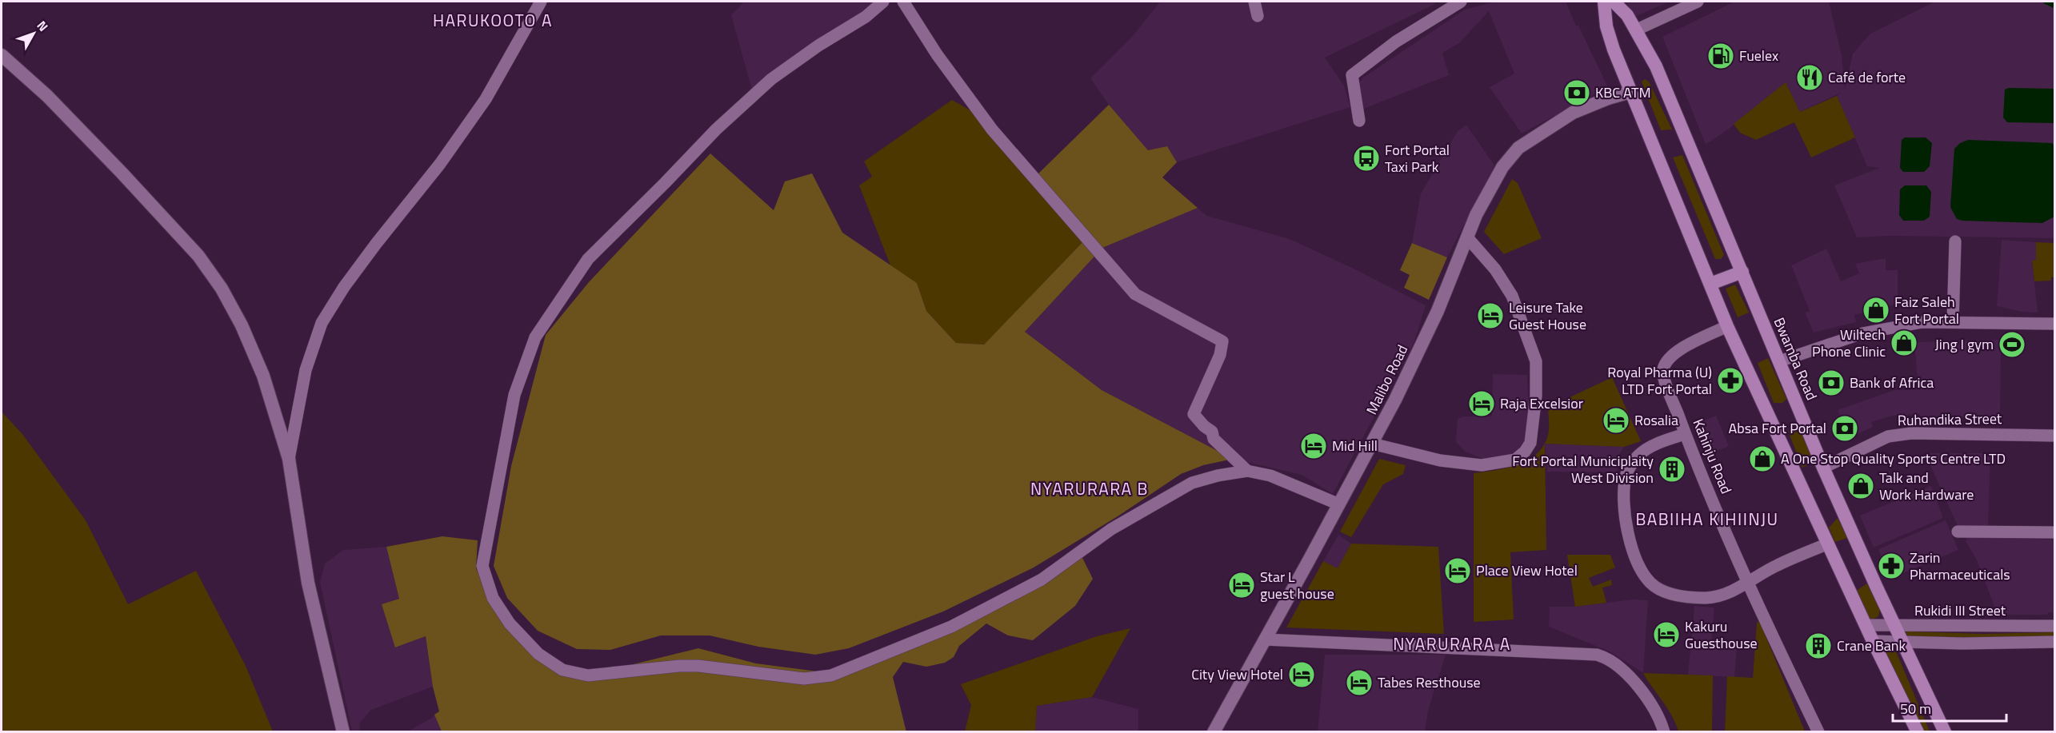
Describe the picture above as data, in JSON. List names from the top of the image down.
{
  "streets": {
    "main road": ["Bwamba Road"],
    "street": [
      "Malibo Road",
      "Ruhandika Street",
      "Kahinju Road",
      "Rukidi III Street"
    ]
  },
  "crossings": [
    ["Bwamba Road", "Ruhandika Street"],
    ["Bwamba Road", "Rukidi III Street"]
  ],
  "districts": [
    "HARUKOOTO A",
    "NYARURARA B",
    "BABIIHA KIHIINJU",
    "NYARURARA A"
  ],
  "places": {
    "fuel station": ["Fuelex"],
    "restaurant": ["Café de forte"],
    "bank": ["KBC ATM", "Bank of Africa", "Absa Fort Portal"],
    "bus stop": ["Fort Portal Taxi Park"],
    "shop": [
      "Faiz Saleh Fort Portal",
      "Wiltech Phone Clinic",
      "A One Stop Quality Sports Centre LTD",
      "Talk and Work Hardware"
    ],
    "hotel": [
      "Leisure Take Guest House",
      "Raja Excelsior",
      "Rosalia",
      "Mid Hill",
      "Place View Hotel",
      "Star L guest house",
      "Kakuru Guesthouse",
      "City View Hotel",
      "Tabes Resthouse"
    ],
    "sports": ["Jing I gym"],
    "pharmacy": ["Royal Pharma (U) LTD Fort Portal", "Zarin Pharmaceuticals"],
    "building": ["Fort Portal Municiplaity West Division", "Crane Bank"]
  },
  "scale_bar": "50 m",
  "north": "top right"
}
